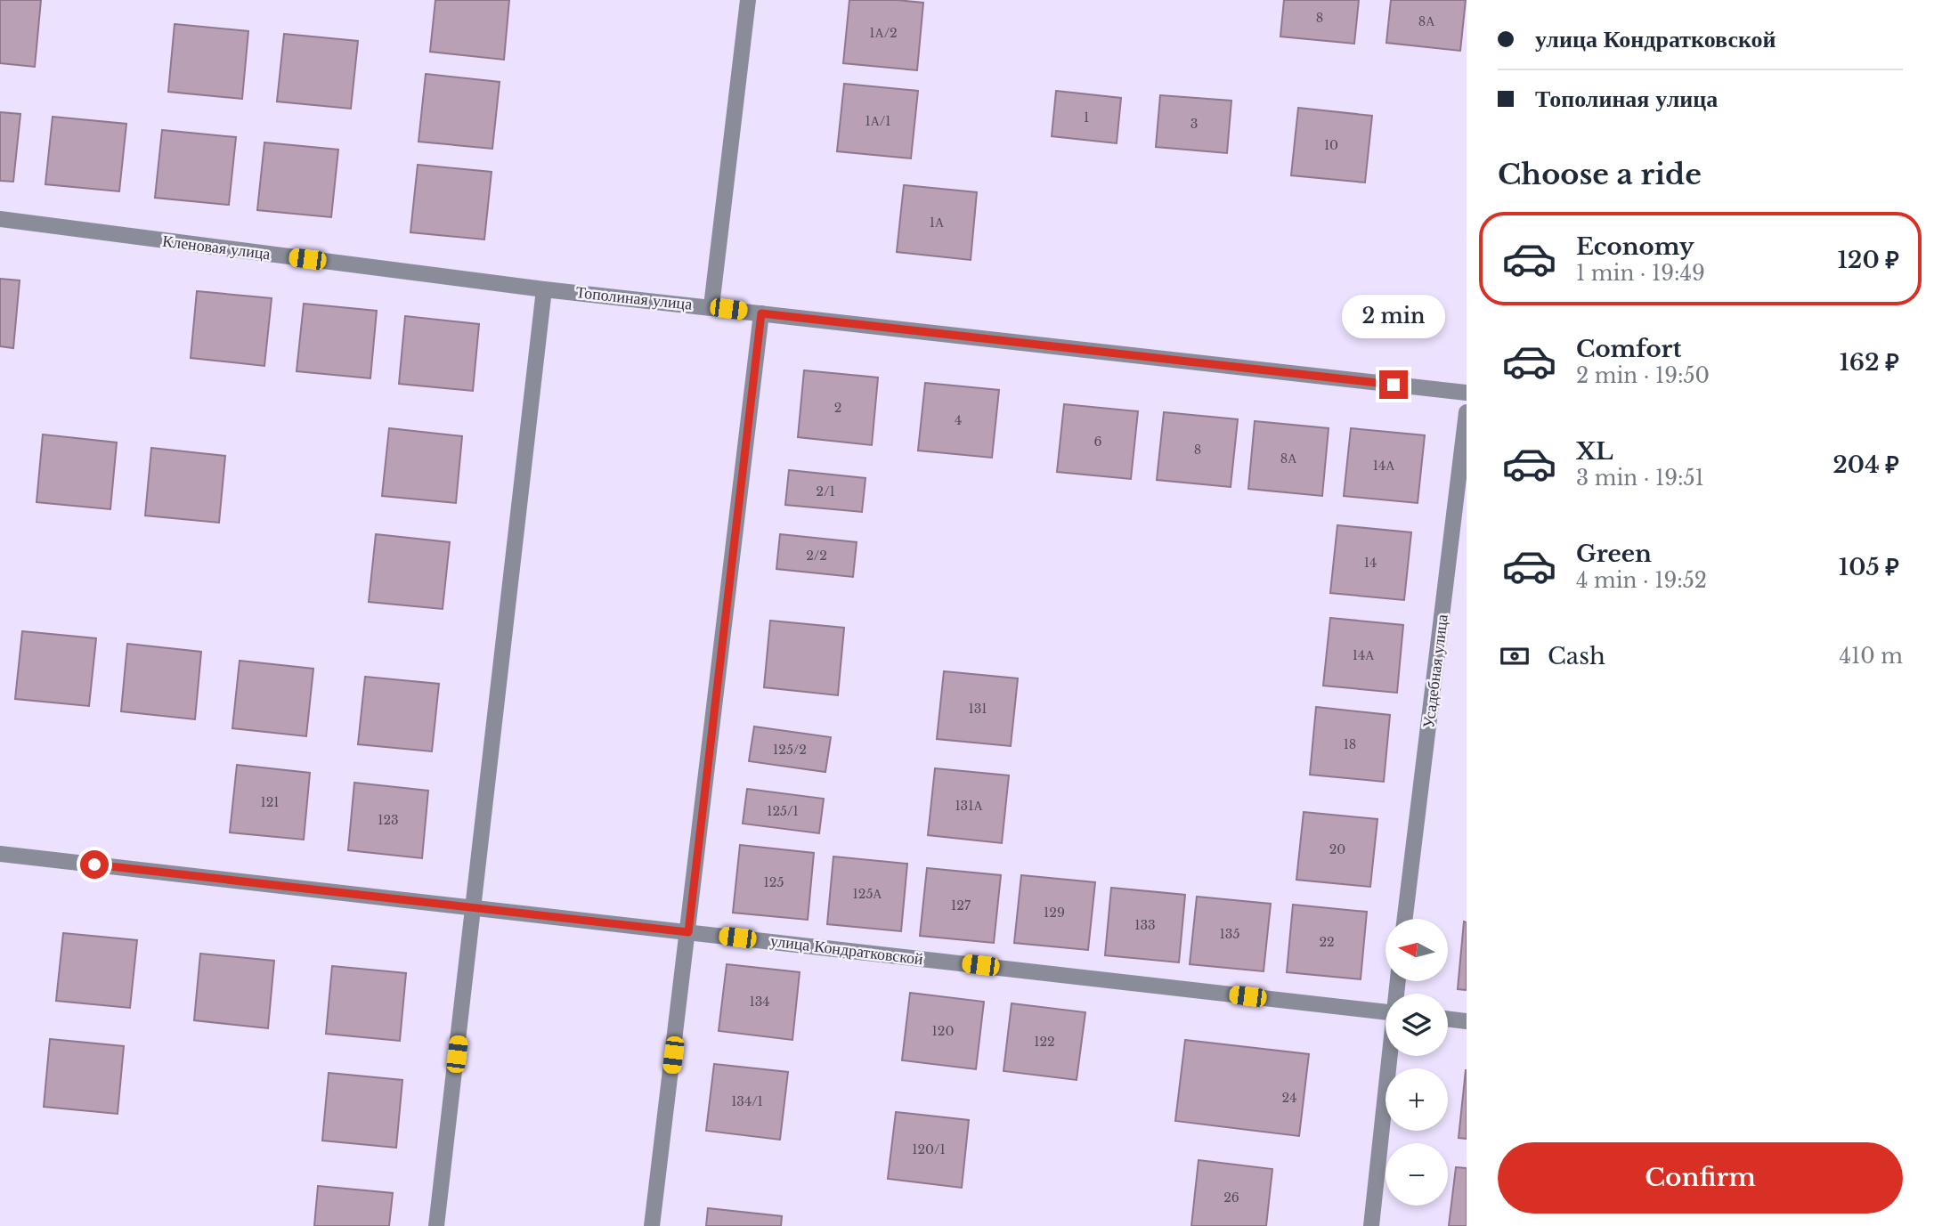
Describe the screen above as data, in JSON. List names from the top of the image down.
{
  "streets": {
    "street": [
      "Кленовая улица",
      "Тополиная улица",
      "Усадебная улица",
      "улица Кондратковской"
    ]
  },
  "crossings": [
    ["Кленовая улица", "Тополиная улица"]
  ],
  "house_numbers": [
    "8",
    "8А",
    "1А/2",
    "1",
    "1А/1",
    "3",
    "10",
    "1А",
    "2",
    "4",
    "6",
    "8",
    "8А",
    "14А",
    "2/1",
    "2/2",
    "14",
    "14А",
    "131",
    "18",
    "125/2",
    "121",
    "131А",
    "125/1",
    "123",
    "20",
    "125",
    "125А",
    "127",
    "129",
    "133",
    "135",
    "22",
    "134",
    "120",
    "122",
    "24",
    "134/1",
    "120/1",
    "26"
  ],
  "north": "left",
  "page": {
    "banner": ["улица Кондратковской", "Тополиная улица"],
    "heading": "Choose a ride",
    "list": [
      {
        "name": "Economy",
        "note": "1 min · 19:49",
        "value": "120 ₽"
      },
      {
        "name": "Comfort",
        "note": "2 min · 19:50",
        "value": "162 ₽"
      },
      {
        "name": "XL",
        "note": "3 min · 19:51",
        "value": "204 ₽"
      },
      {
        "name": "Green",
        "note": "4 min · 19:52",
        "value": "105 ₽"
      }
    ],
    "bubble": "2 min",
    "pay": ["Cash", "410 m"],
    "map_buttons": ["+", "−"],
    "buttons": "Confirm"
  }
}
